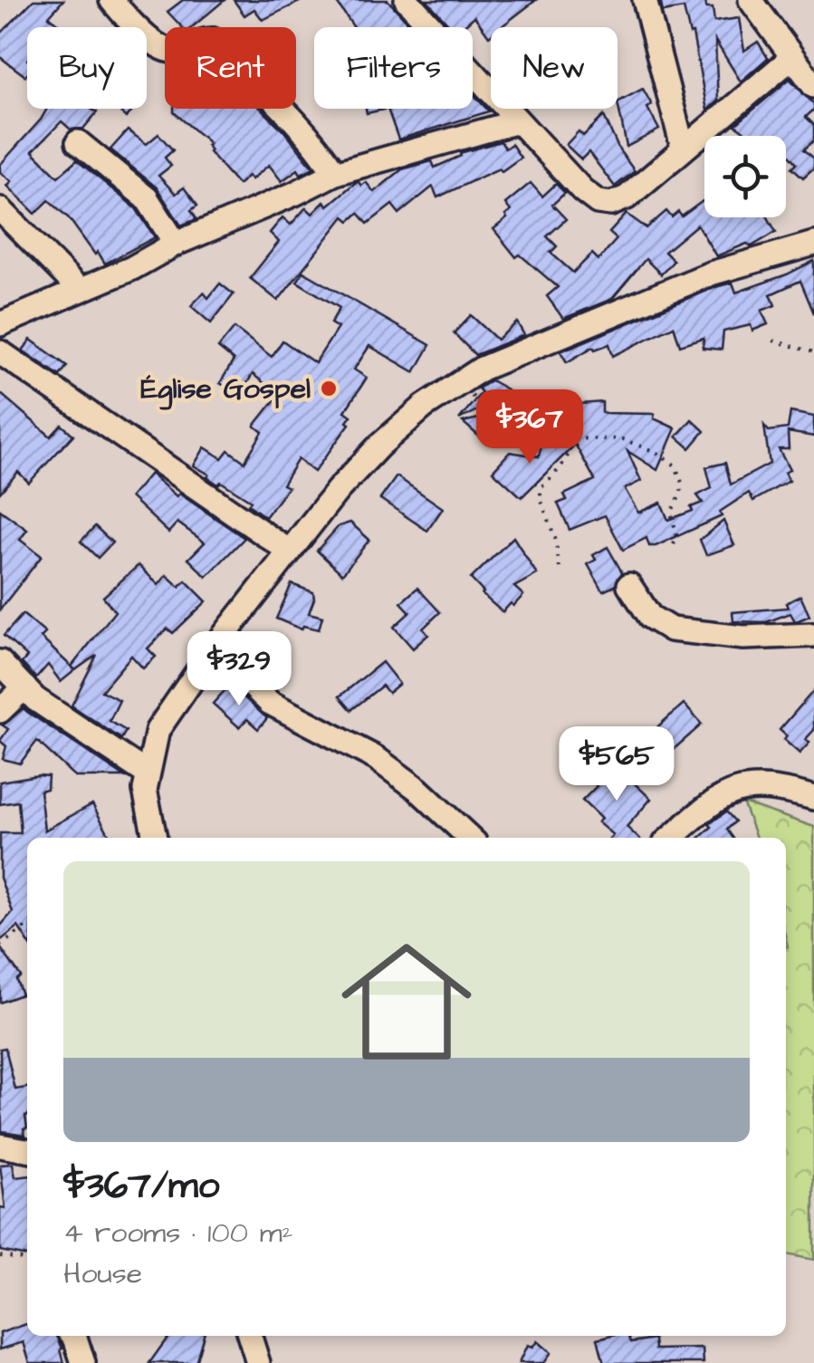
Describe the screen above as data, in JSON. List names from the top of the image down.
{
  "places": ["Église Gospel"],
  "page": {
    "chip": [
      "Buy",
      "Rent",
      "Filters",
      "New"
    ],
    "price": ["$367", "$329", "$565"],
    "list": [
      {
        "name": "$367/mo",
        "note": "4 rooms · 100 m² · House"
      }
    ]
  }
}
